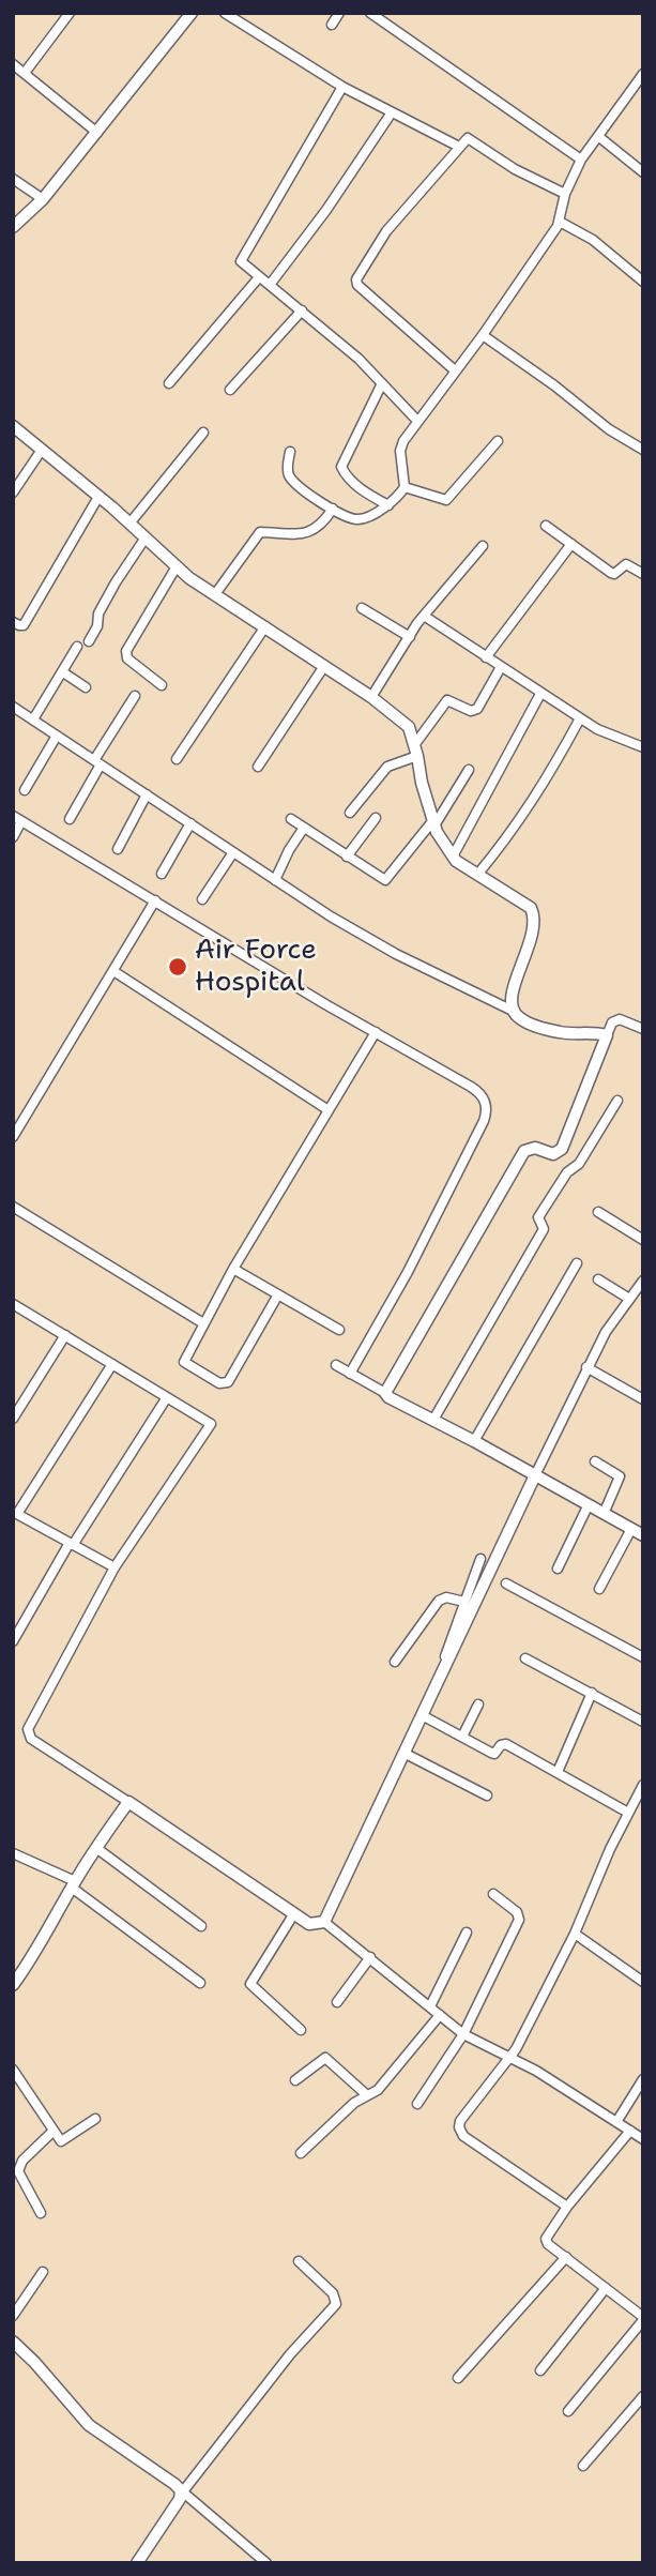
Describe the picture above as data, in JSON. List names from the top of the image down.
{
  "places": ["Air Force Hospital"]
}
